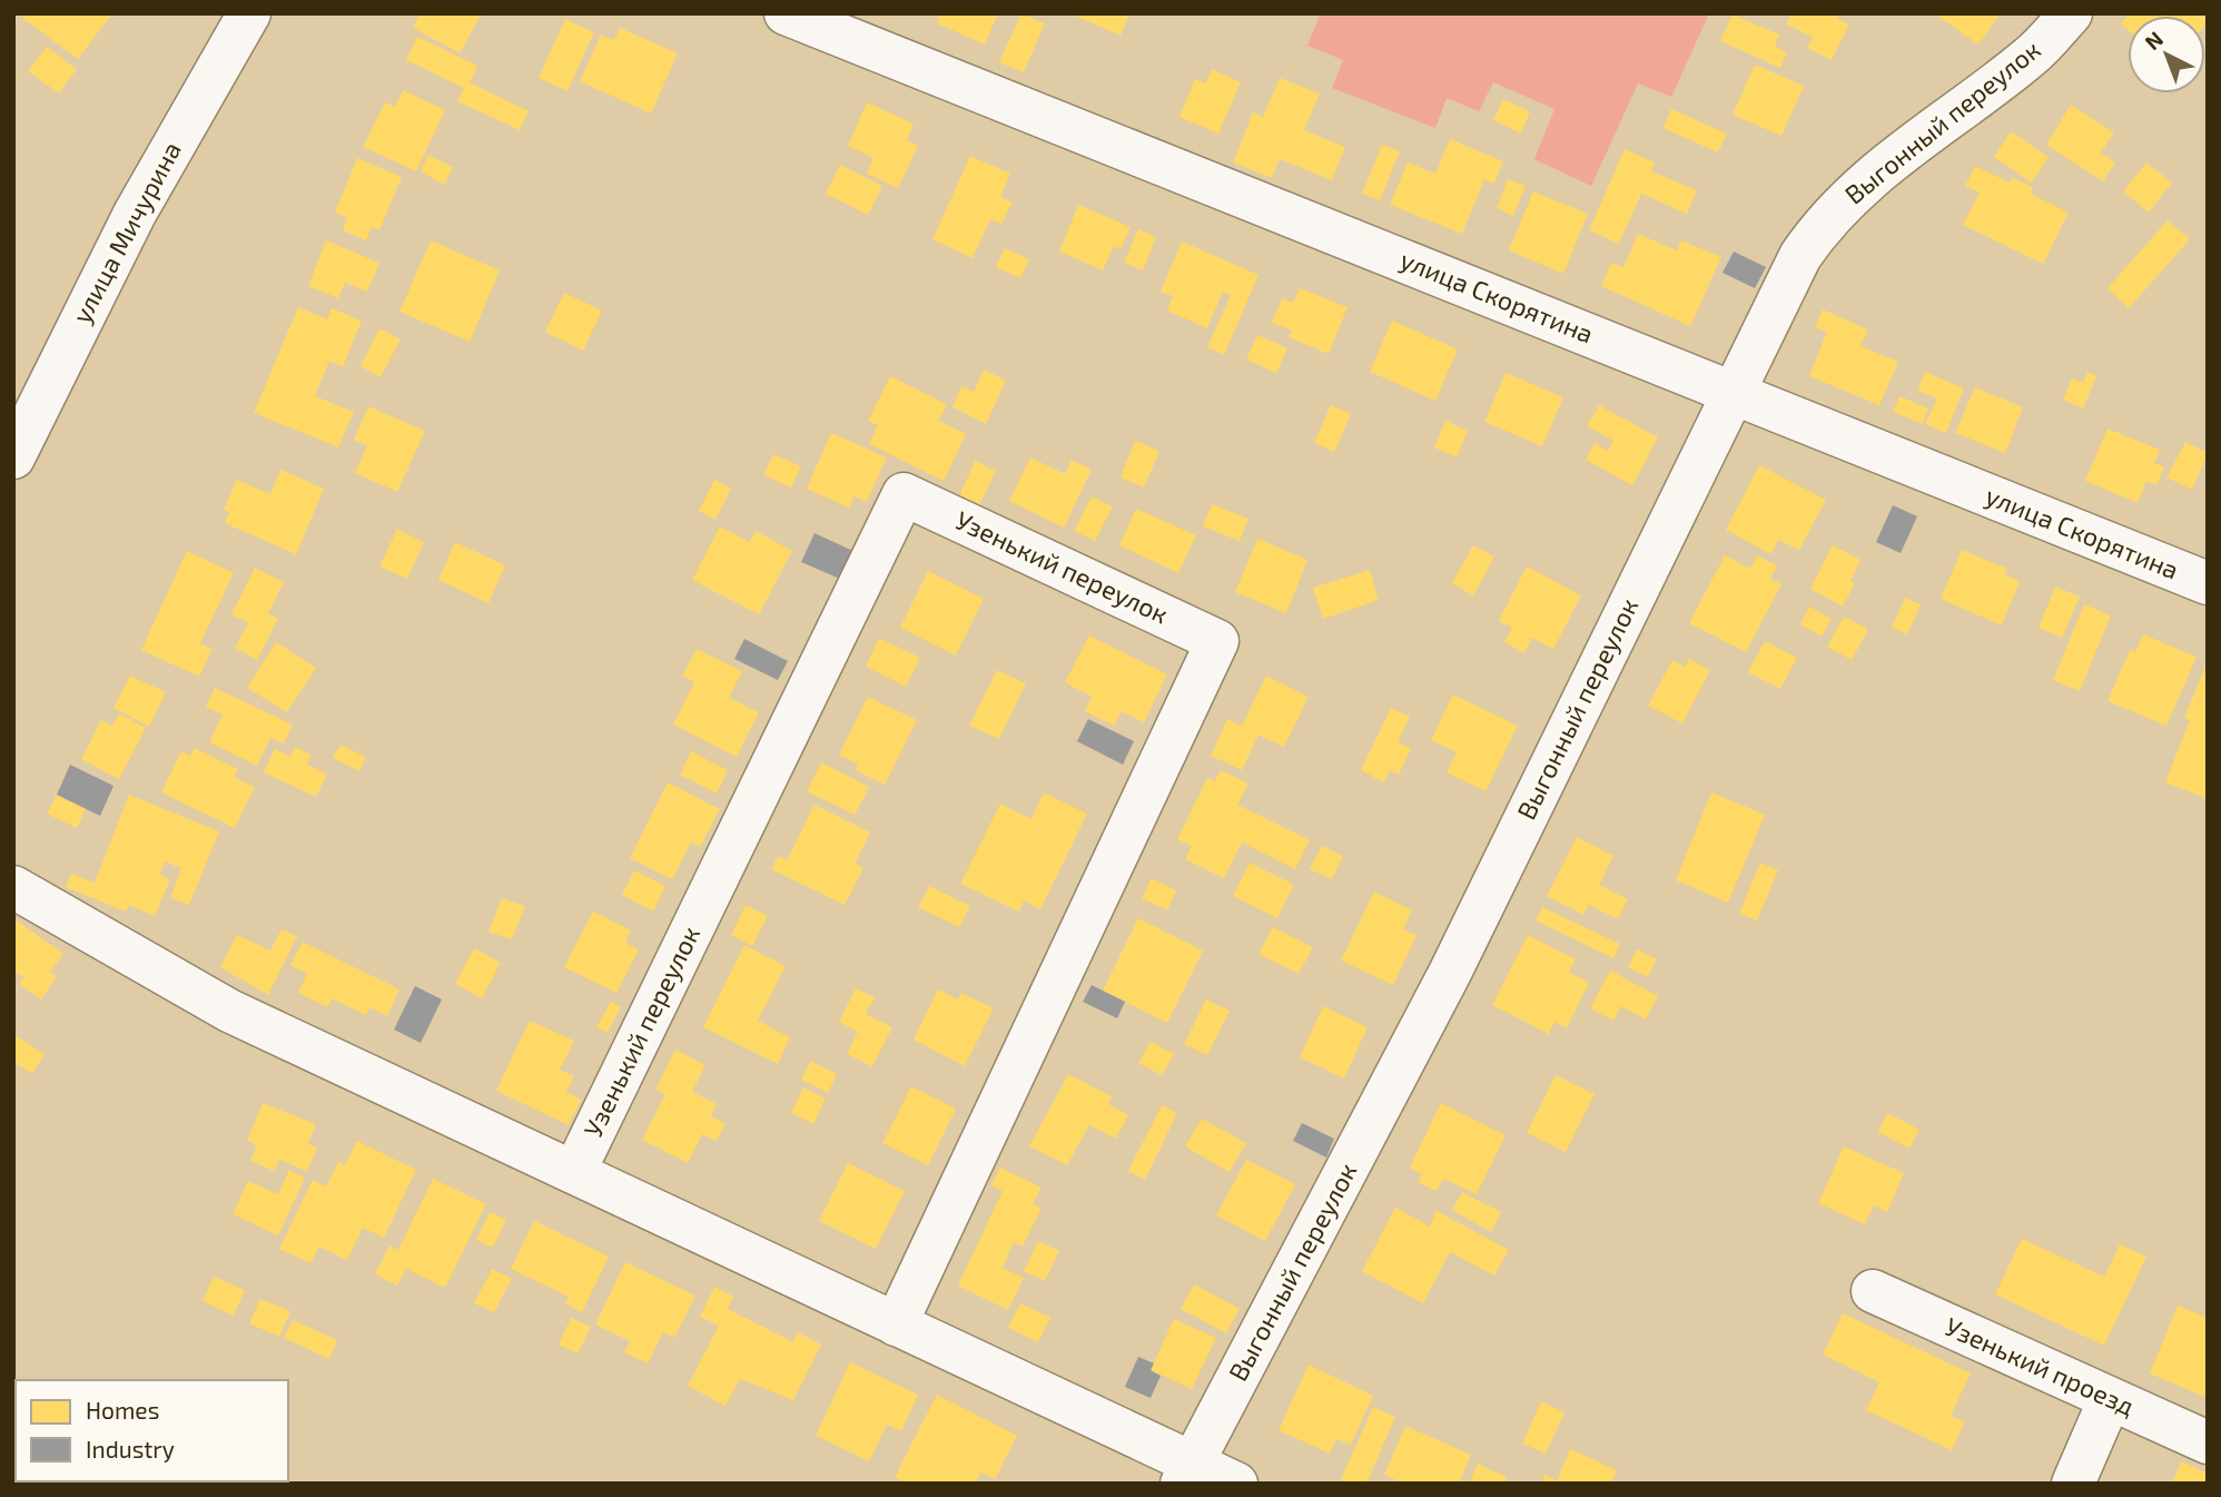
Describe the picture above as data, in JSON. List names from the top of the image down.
{
  "streets": {
    "street": [
      "Выгонный переулок",
      "улица Мичурина",
      "улица Скорятина",
      "Узенький переулок",
      "Узенький проезд"
    ]
  },
  "crossings": [
    ["Выгонный переулок", "улица Скорятина"]
  ],
  "legend": ["Homes", "Industry"],
  "north": "top left"
}
